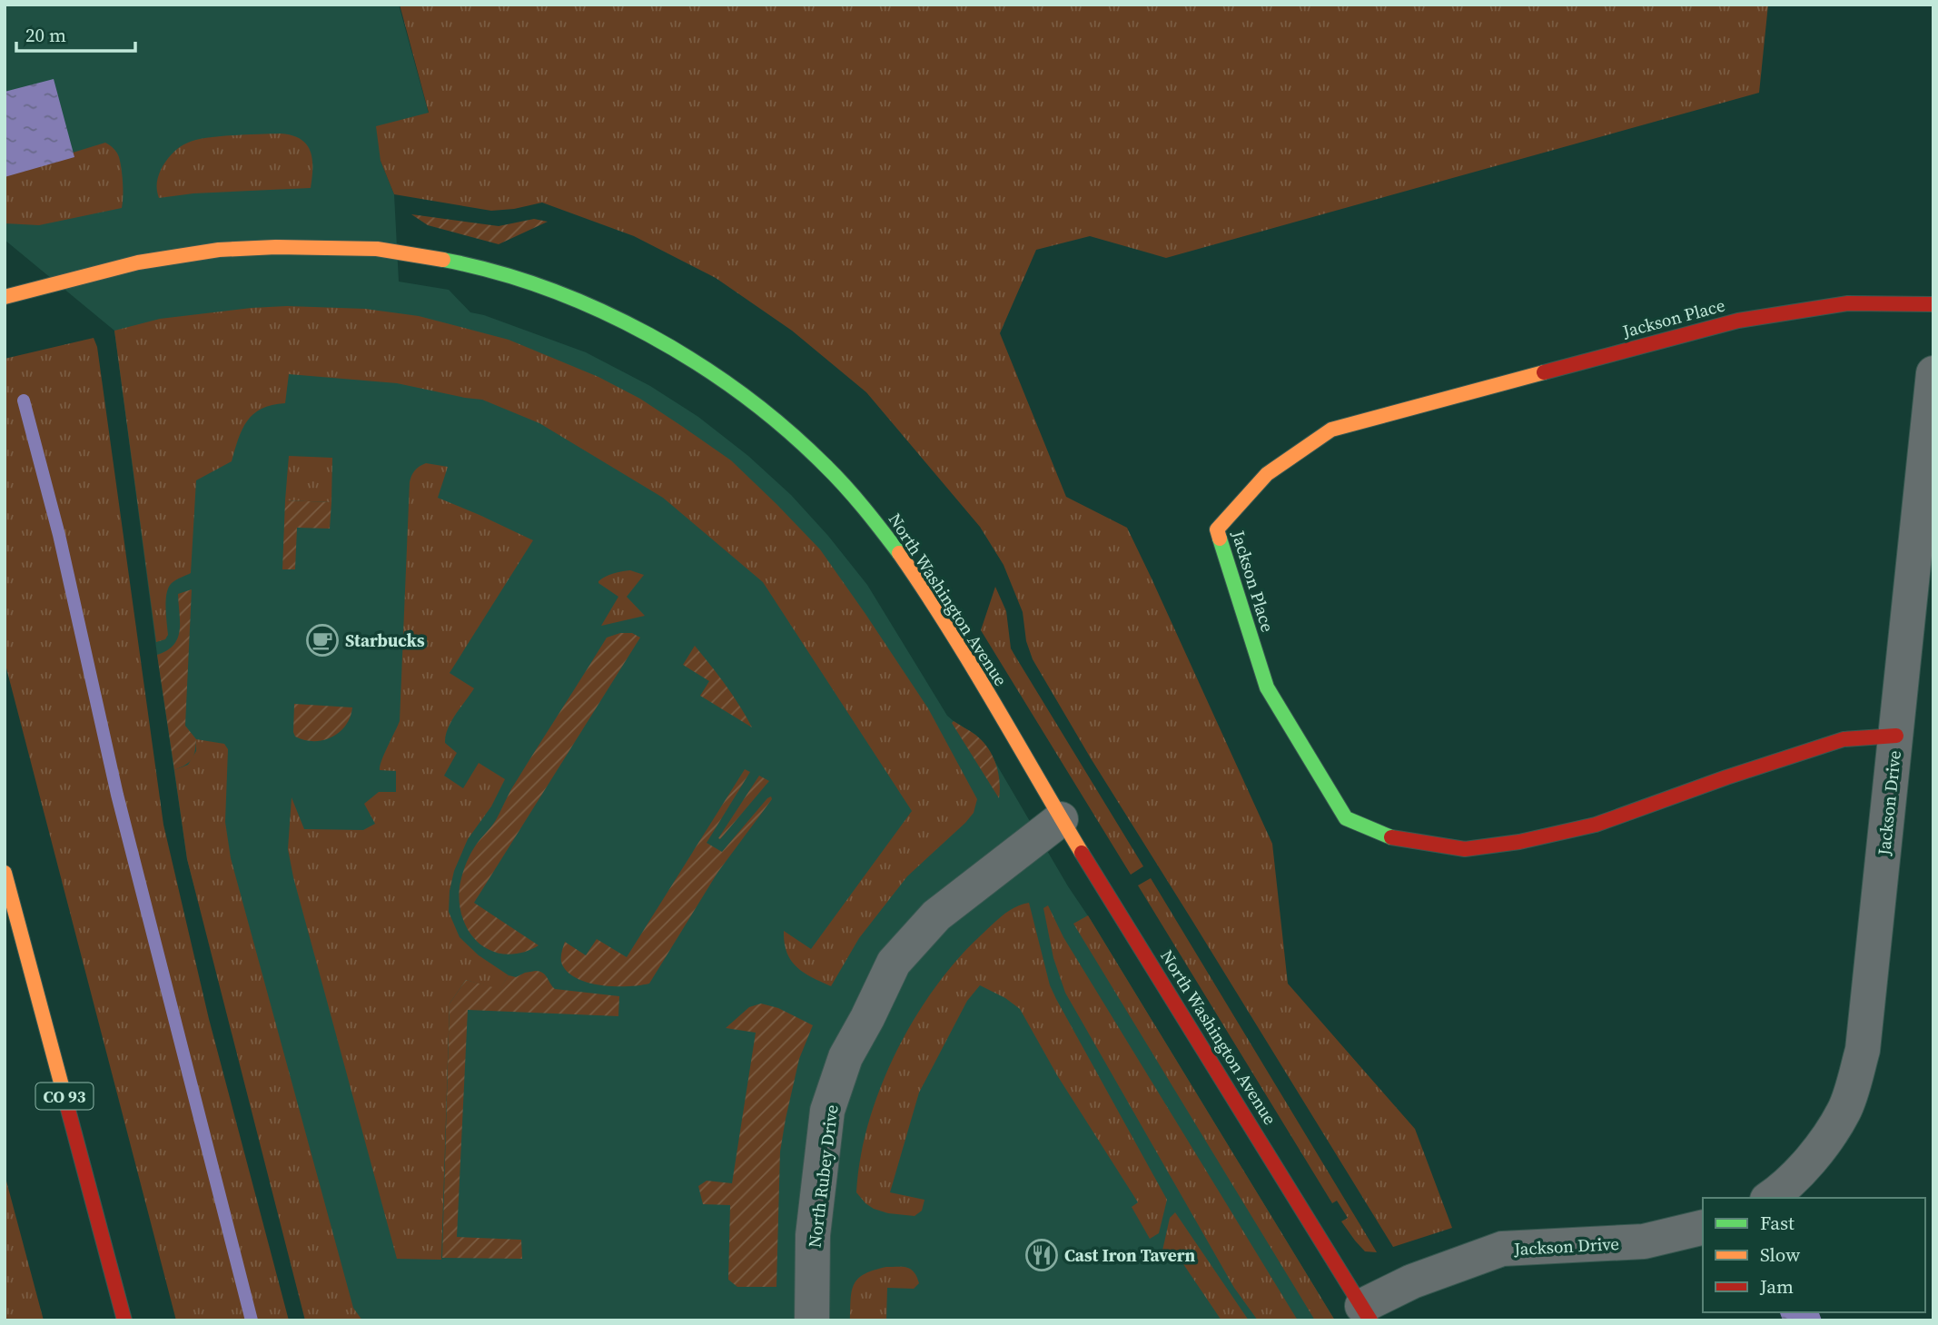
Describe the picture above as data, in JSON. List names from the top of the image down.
{
  "streets": {
    "main road": ["Jackson Place", "North Washington Avenue", "CO 93"],
    "street": ["Jackson Drive", "North Rubey Drive"]
  },
  "crossings": [
    ["Jackson Place", "Jackson Drive"],
    ["North Washington Avenue", "Jackson Drive"],
    ["North Washington Avenue", "North Rubey Drive"]
  ],
  "places": {
    "cafe": ["Starbucks"],
    "restaurant": ["Cast Iron Tavern"]
  },
  "legend": ["Fast", "Slow", "Jam"],
  "scale_bar": "20 m"
}
